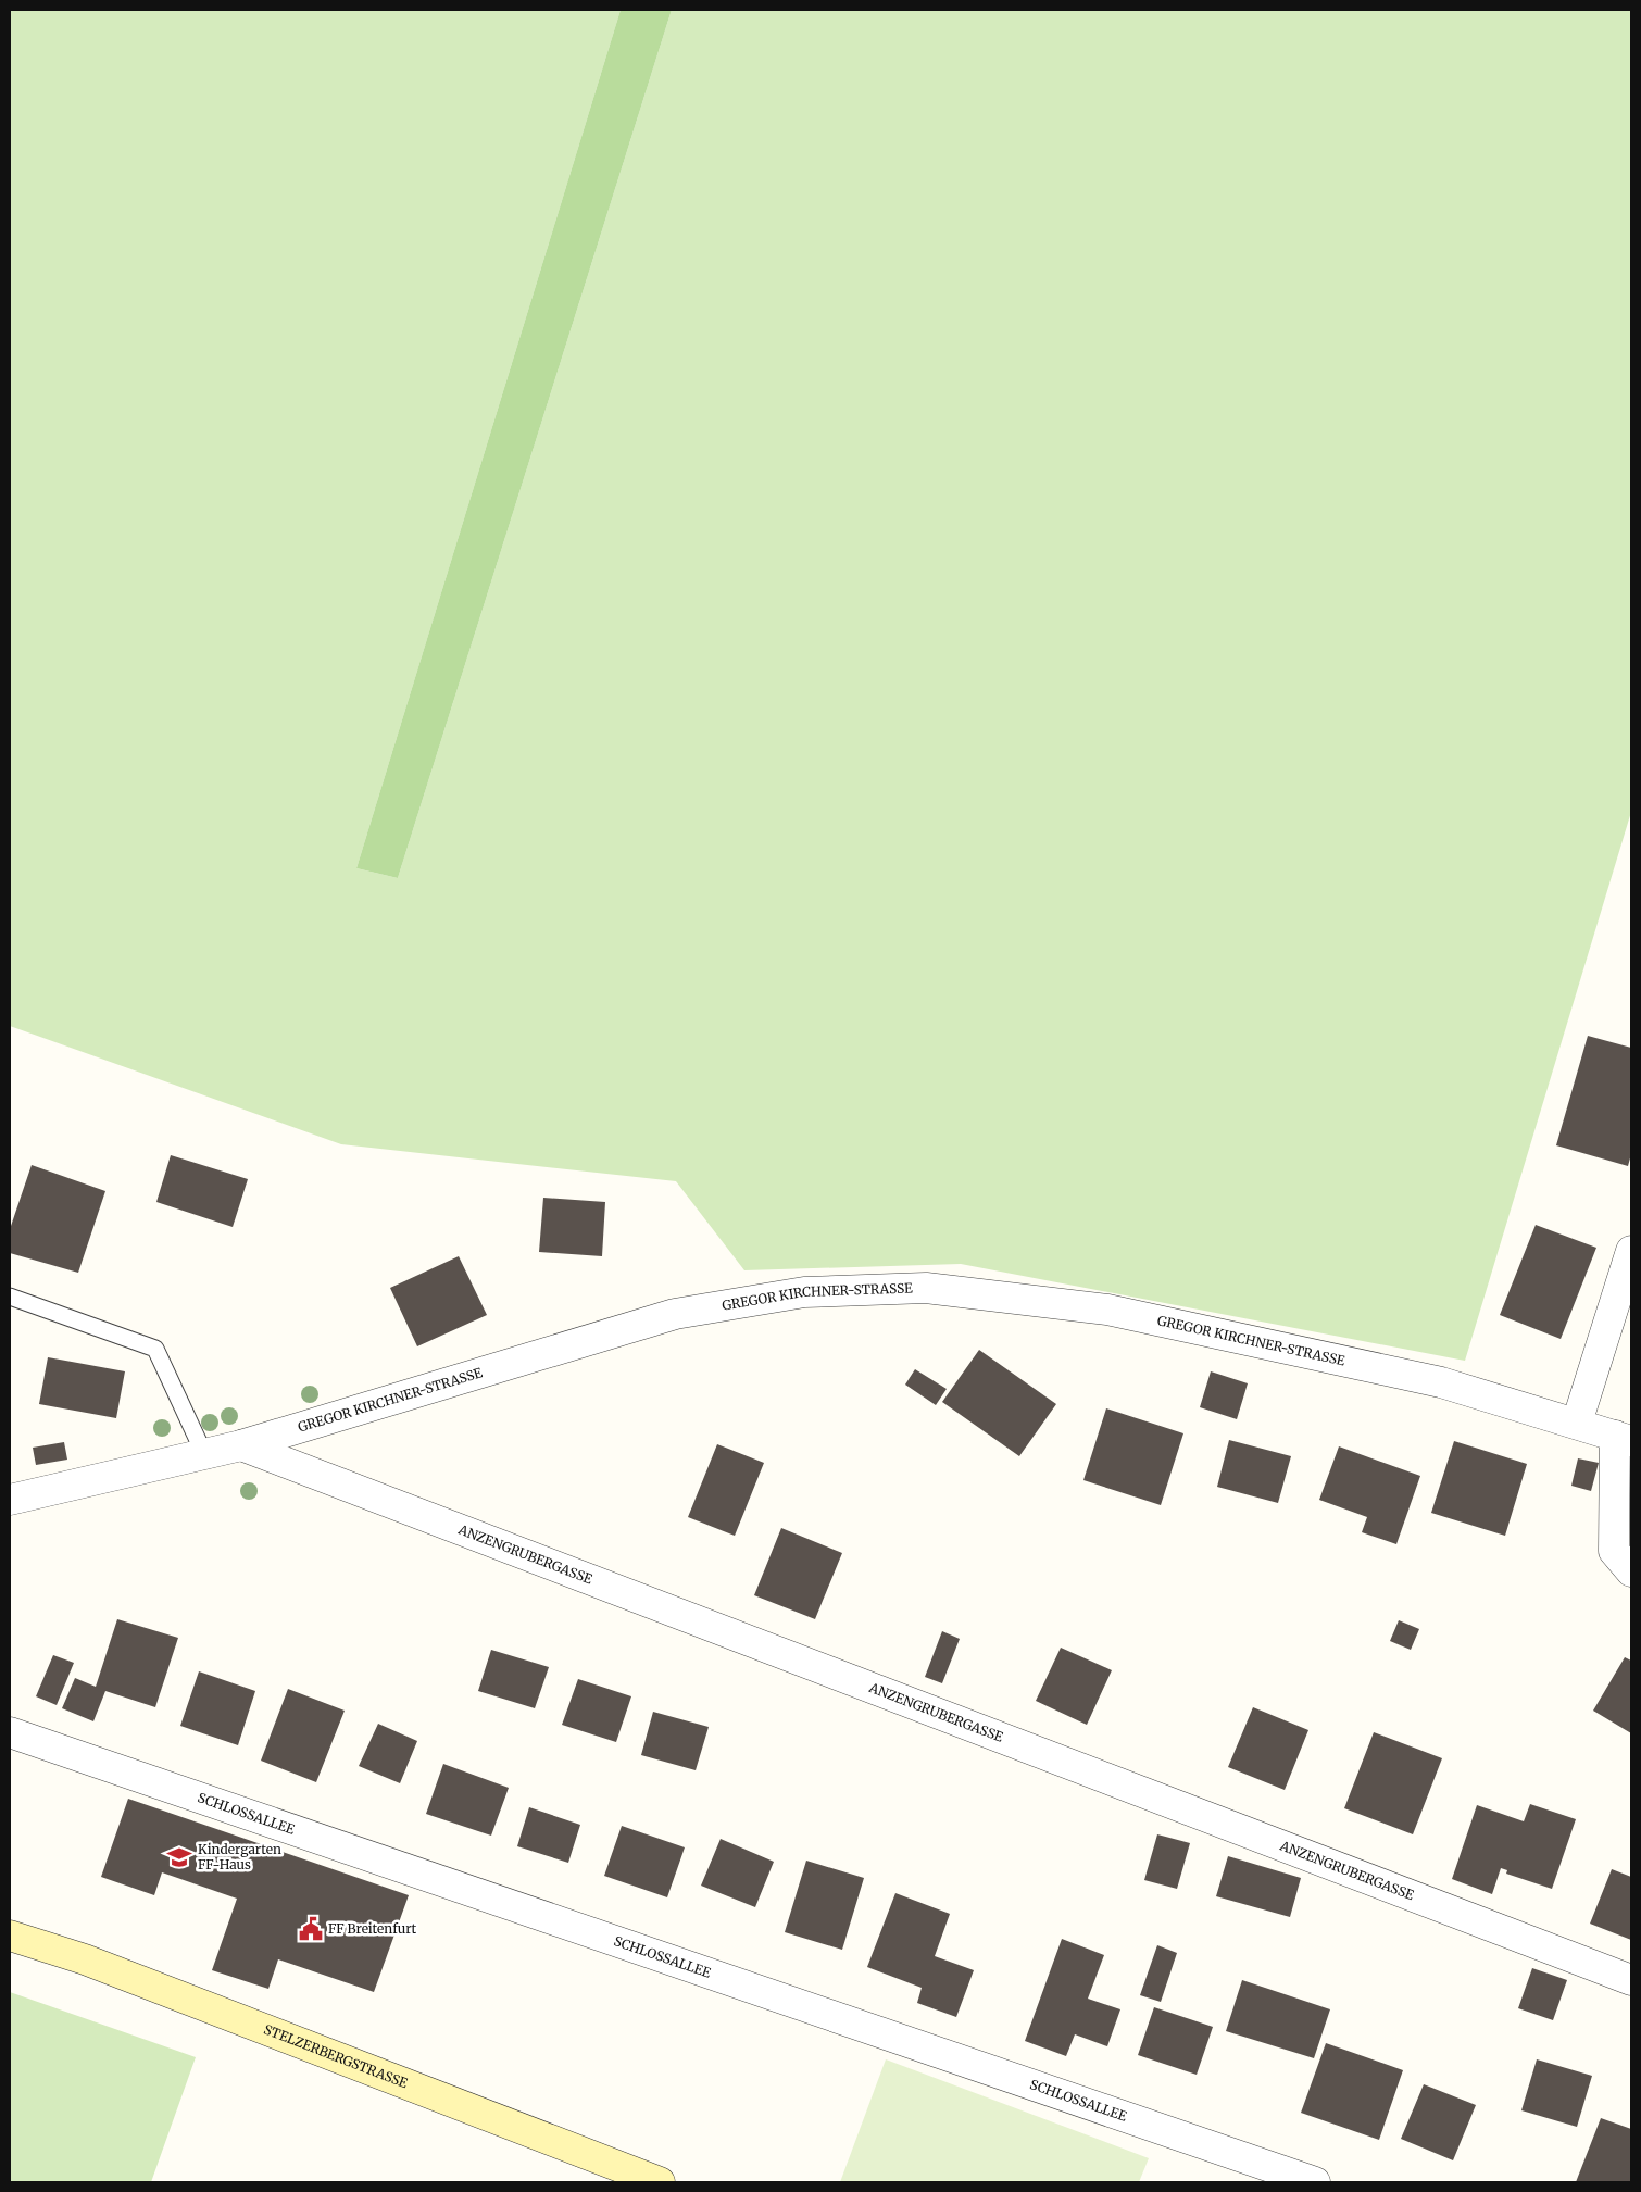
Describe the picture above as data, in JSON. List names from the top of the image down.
{
  "streets": {
    "main road": ["STELZERBERGSTRASSE"],
    "street": ["GREGOR KIRCHNER-STRASSE", "ANZENGRUBERGASSE", "SCHLOSSALLEE"]
  },
  "crossings": [
    ["GREGOR KIRCHNER-STRASSE", "ANZENGRUBERGASSE"]
  ],
  "places": {
    "school or university": ["Kindergarten FF-Haus"],
    "public building": ["FF Breitenfurt"]
  }
}
